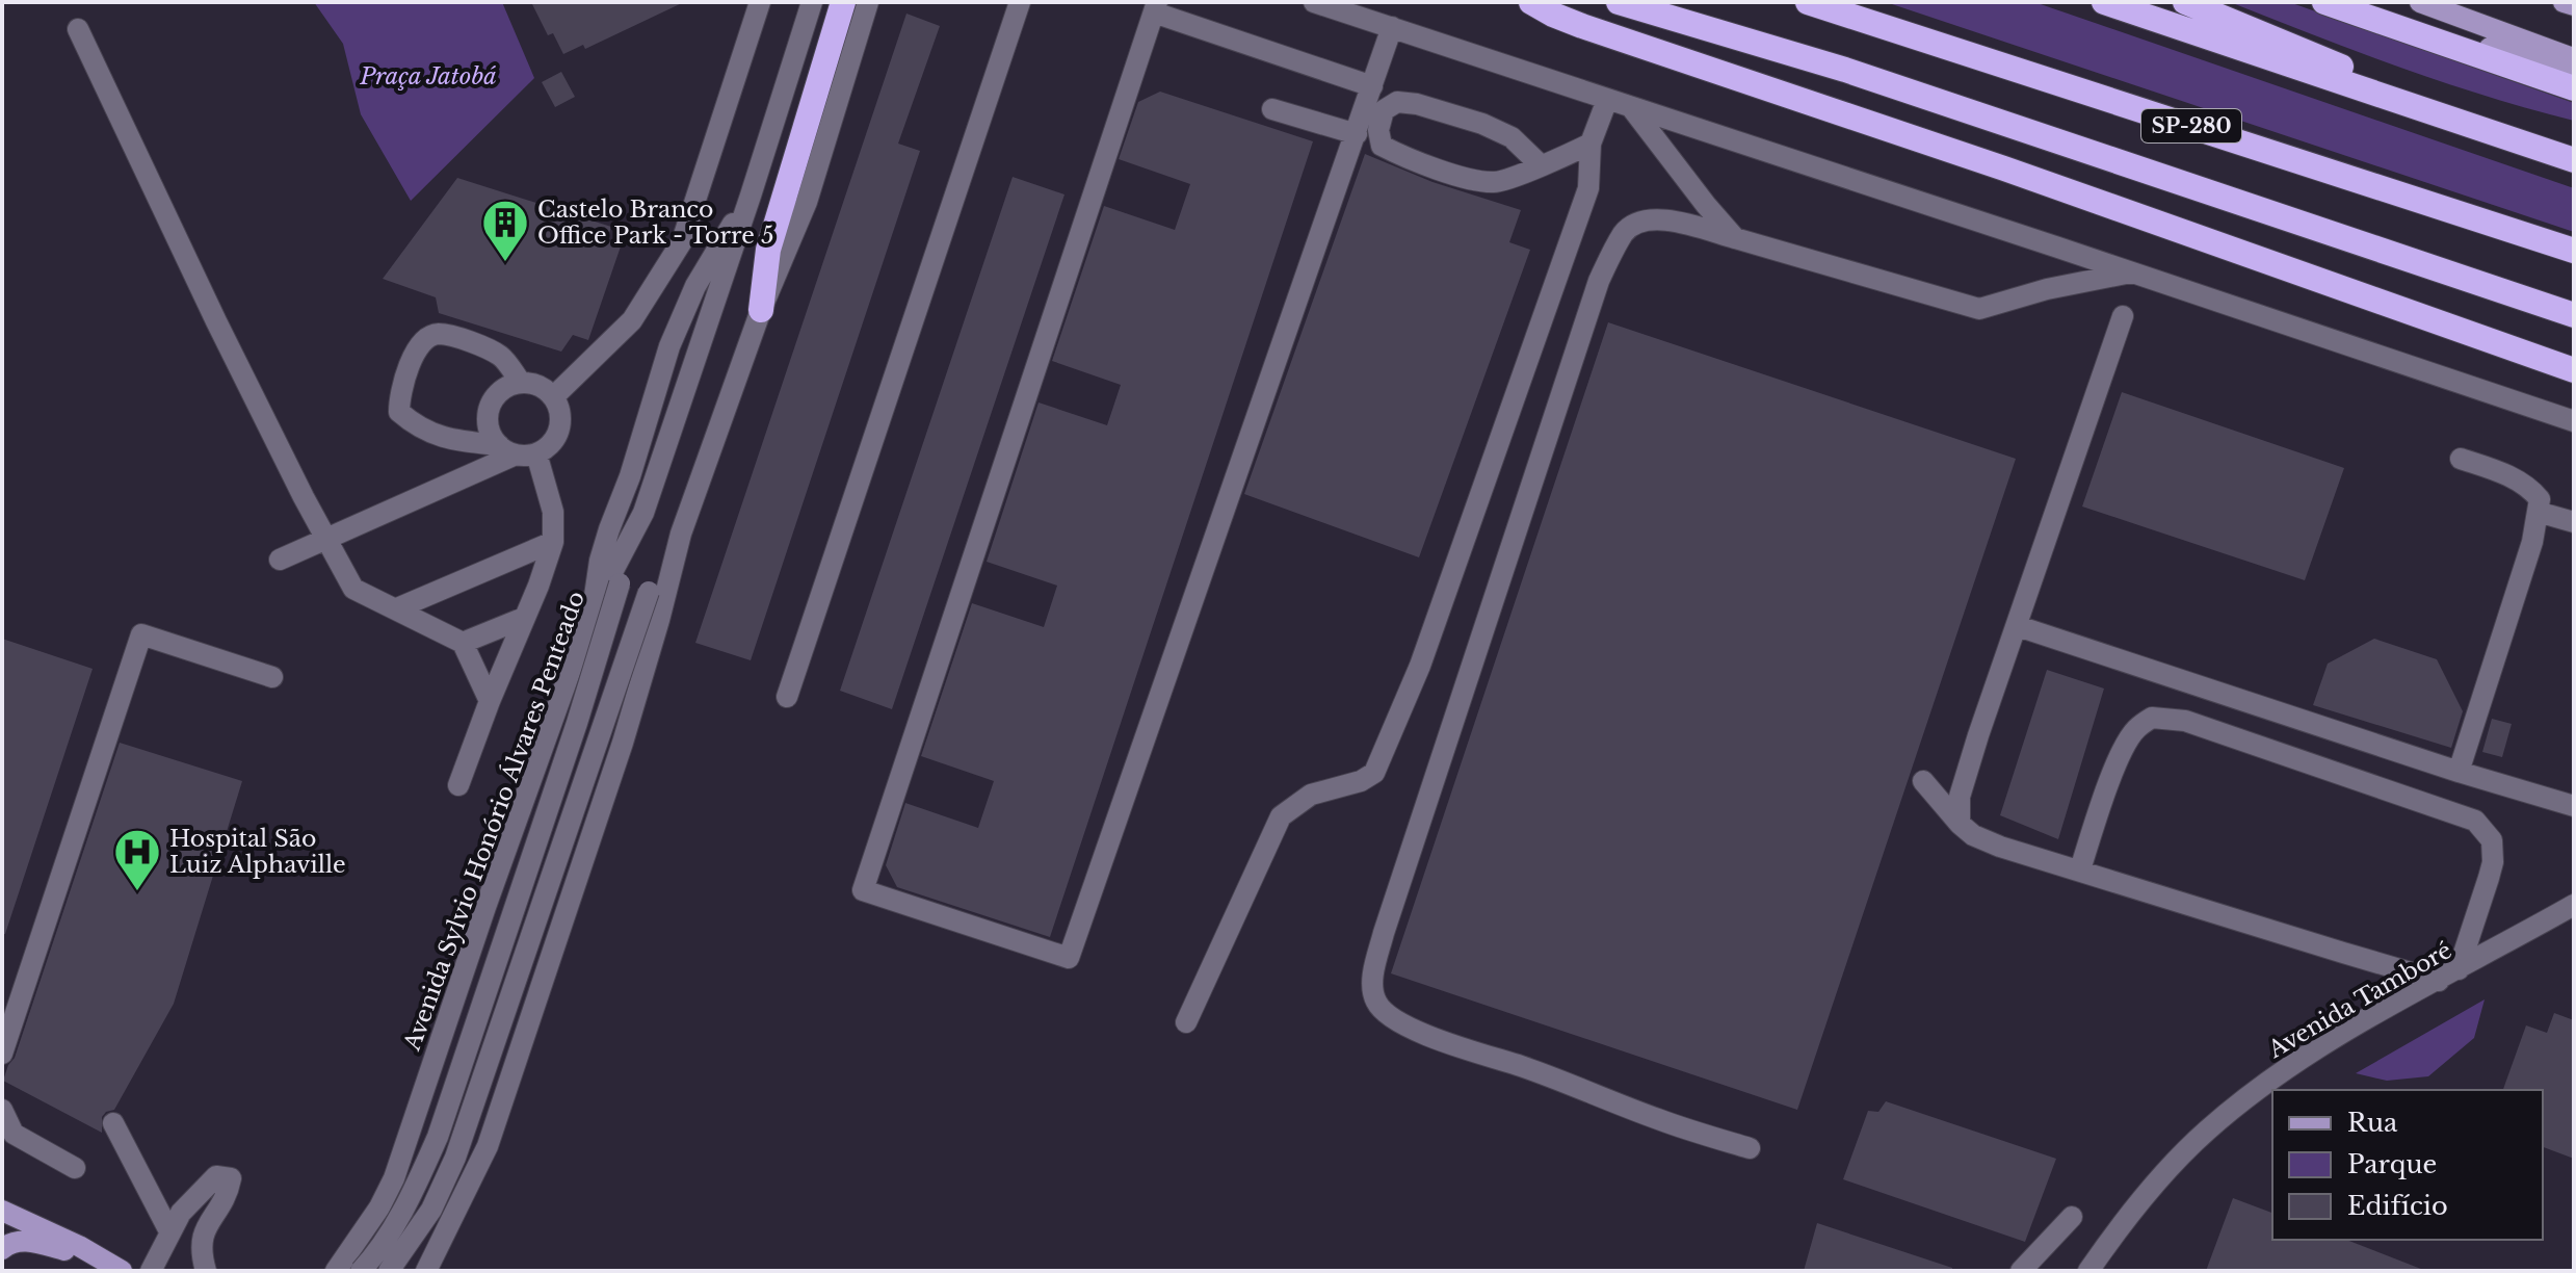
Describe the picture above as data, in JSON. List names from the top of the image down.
{
  "streets": {
    "highway": ["SP-280"],
    "street": ["Avenida Sylvio Honório Álvares Penteado", "Avenida Tamboré"]
  },
  "parks": ["Praça Jatobá"],
  "places": {
    "building": ["Castelo Branco Office Park - Torre 5"],
    "hospital": ["Hospital São Luiz Alphaville"]
  },
  "legend": ["Rua", "Parque", "Edifício"]
}
